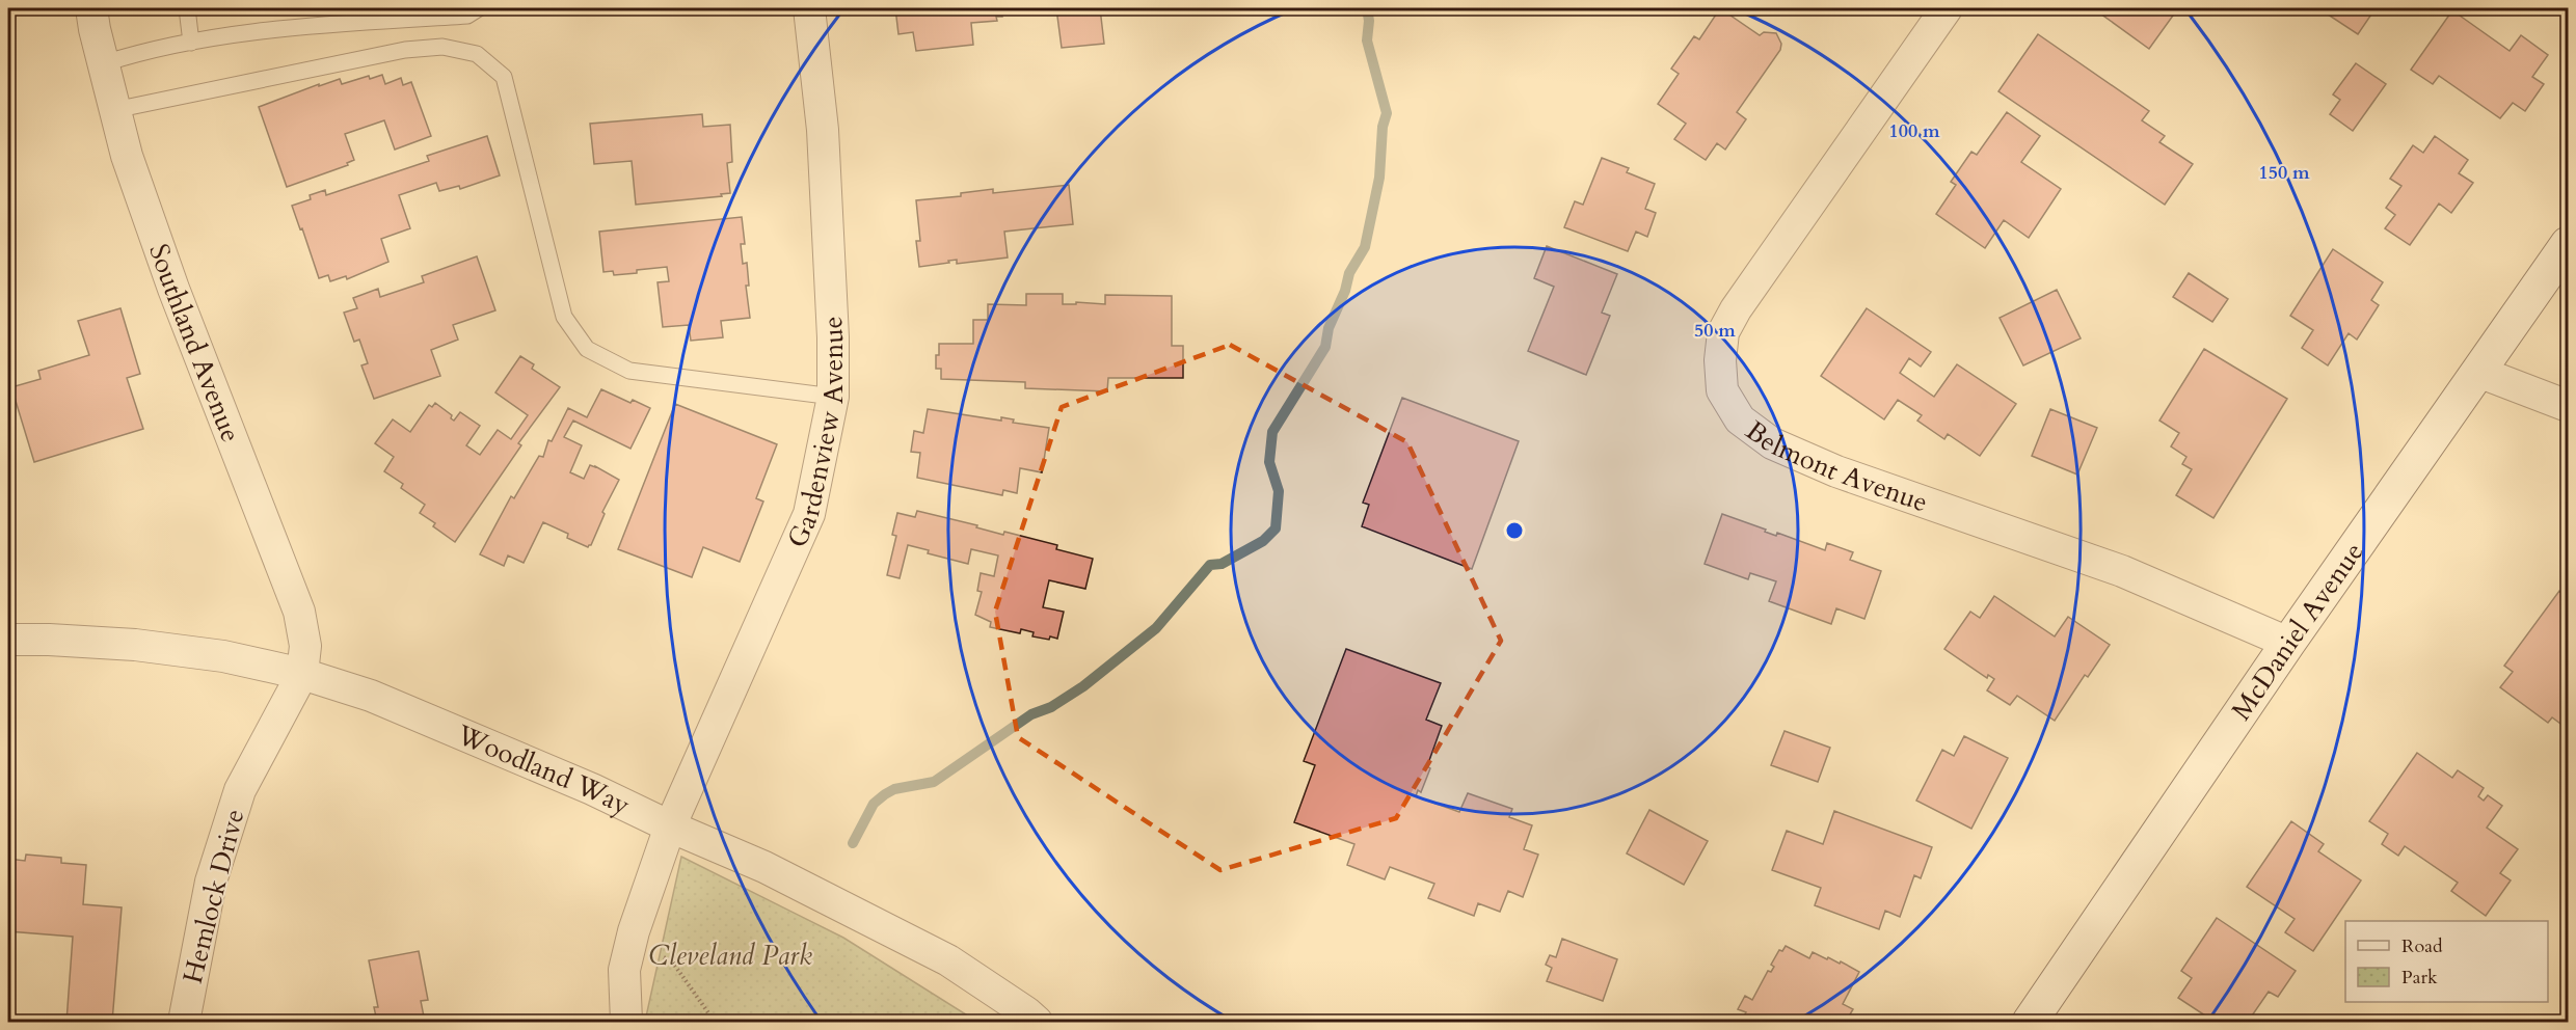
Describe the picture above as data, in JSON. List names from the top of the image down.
{
  "streets": {
    "street": [
      "Southland Avenue",
      "Gardenview Avenue",
      "Belmont Avenue",
      "McDaniel Avenue",
      "Woodland Way",
      "Hemlock Drive"
    ]
  },
  "crossings": [
    ["Southland Avenue", "Woodland Way"],
    ["Southland Avenue", "Hemlock Drive"],
    ["Gardenview Avenue", "Woodland Way"],
    ["Belmont Avenue", "McDaniel Avenue"],
    ["Woodland Way", "Hemlock Drive"]
  ],
  "parks": ["Cleveland Park"],
  "legend": ["Road", "Park"],
  "rings": ["100 m", "150 m", "50 m"]
}
